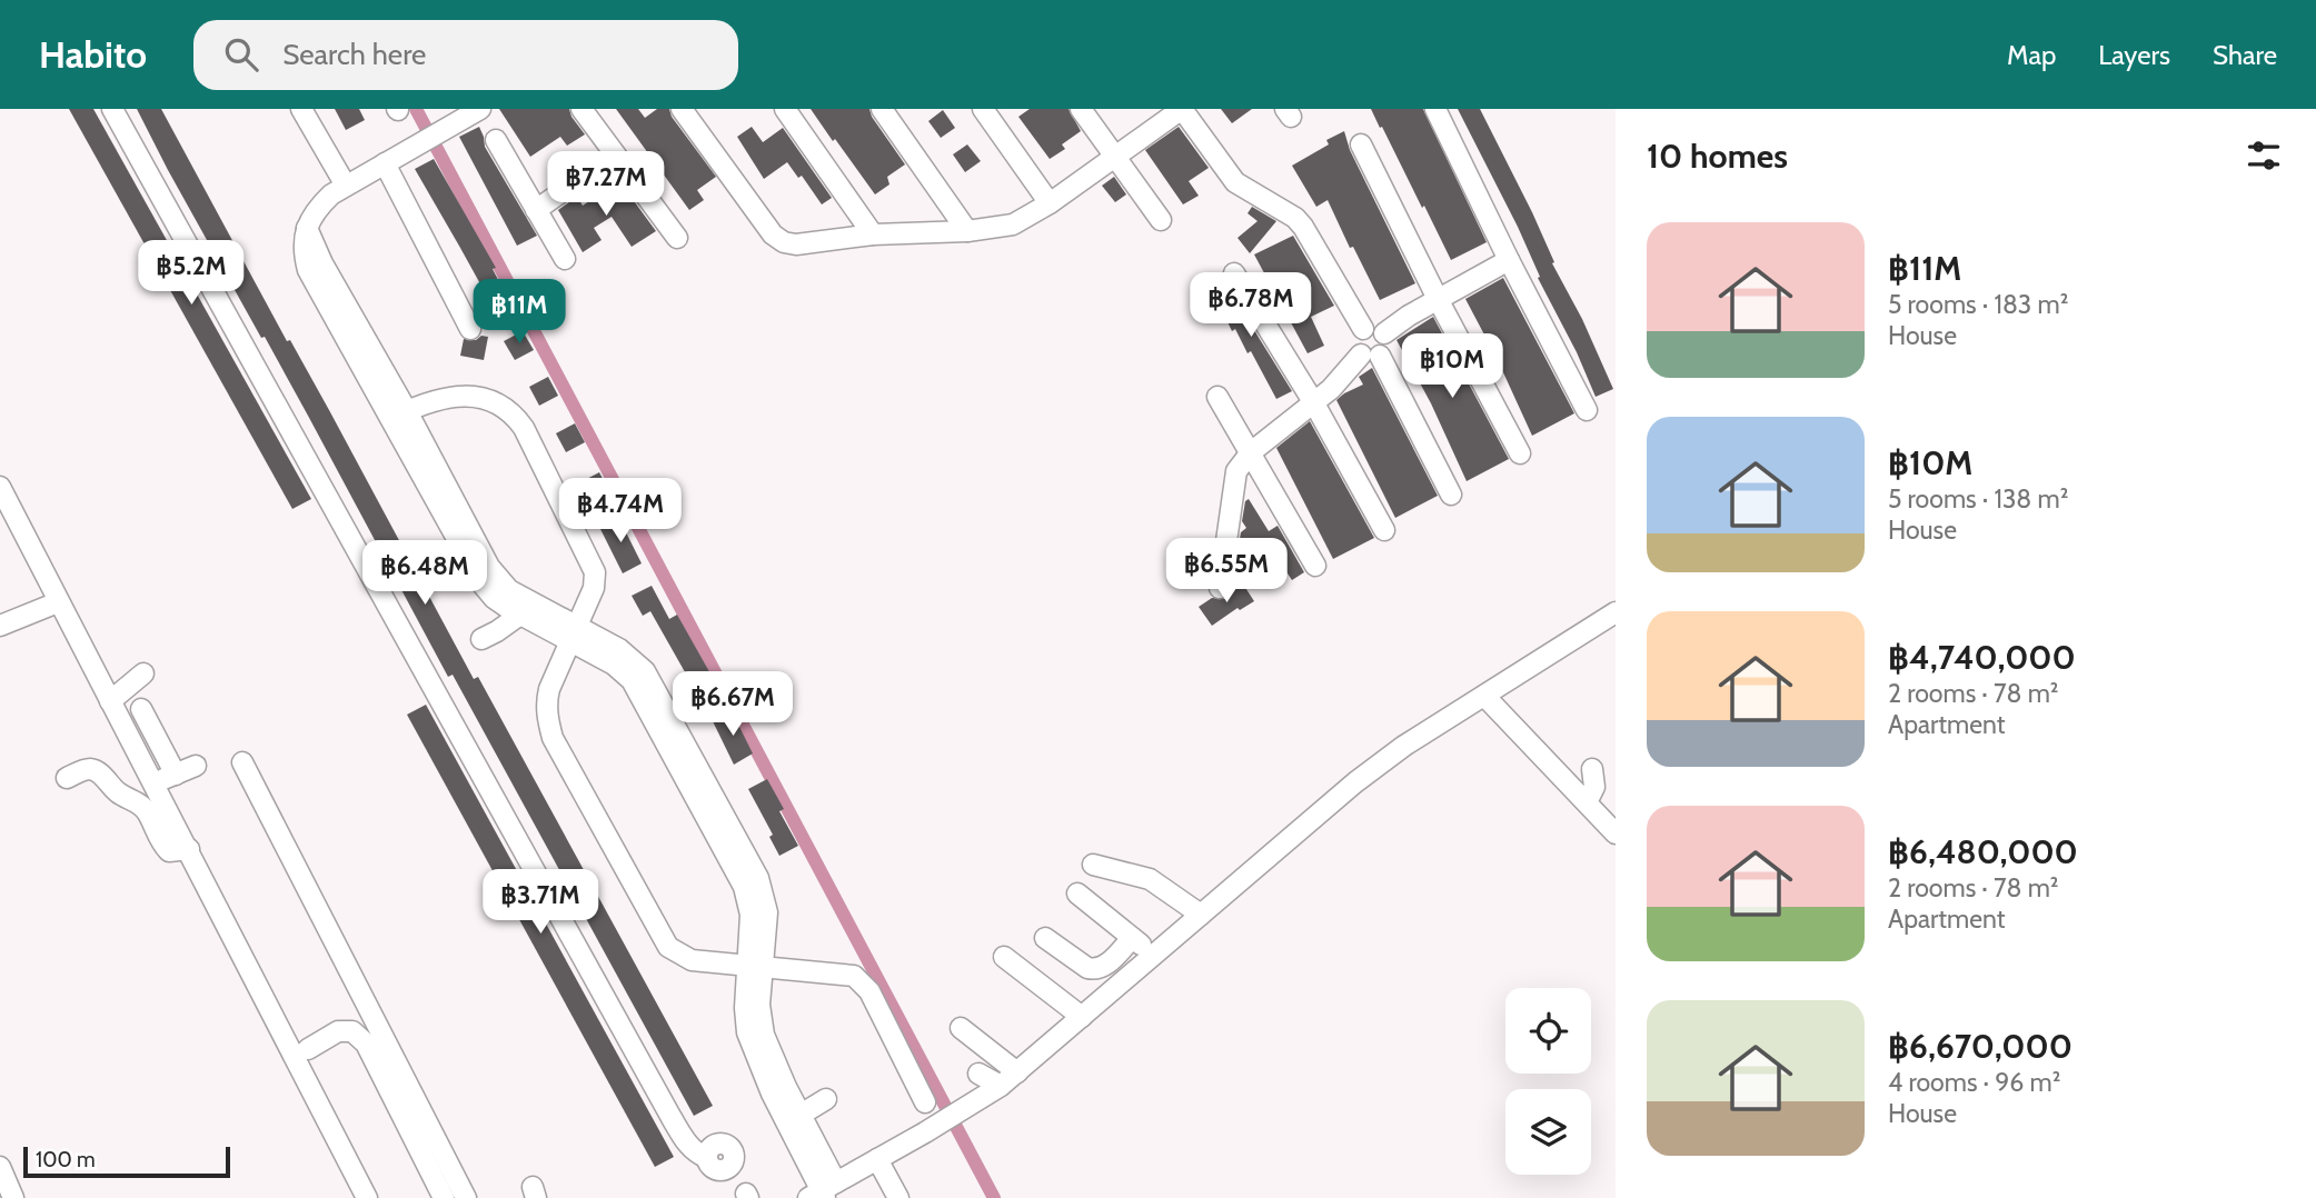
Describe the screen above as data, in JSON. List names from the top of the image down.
{
  "scale_bar": "100 m",
  "page": {
    "header": "Habito",
    "search": "Search here",
    "nav": ["Map", "Layers", "Share"],
    "heading": "10 homes",
    "price": [
      "฿7.27M",
      "฿5.2M",
      "฿6.78M",
      "฿11M",
      "฿10M",
      "฿4.74M",
      "฿6.55M",
      "฿6.48M",
      "฿6.67M",
      "฿3.71M"
    ],
    "list": [
      {
        "name": "฿11M",
        "note": "5 rooms · 183 m² · House"
      },
      {
        "name": "฿10M",
        "note": "5 rooms · 138 m² · House"
      },
      {
        "name": "฿4,740,000",
        "note": "2 rooms · 78 m² · Apartment"
      },
      {
        "name": "฿6,480,000",
        "note": "2 rooms · 78 m² · Apartment"
      },
      {
        "name": "฿6,670,000",
        "note": "4 rooms · 96 m² · House"
      }
    ],
    "scale": "100 m"
  }
}
